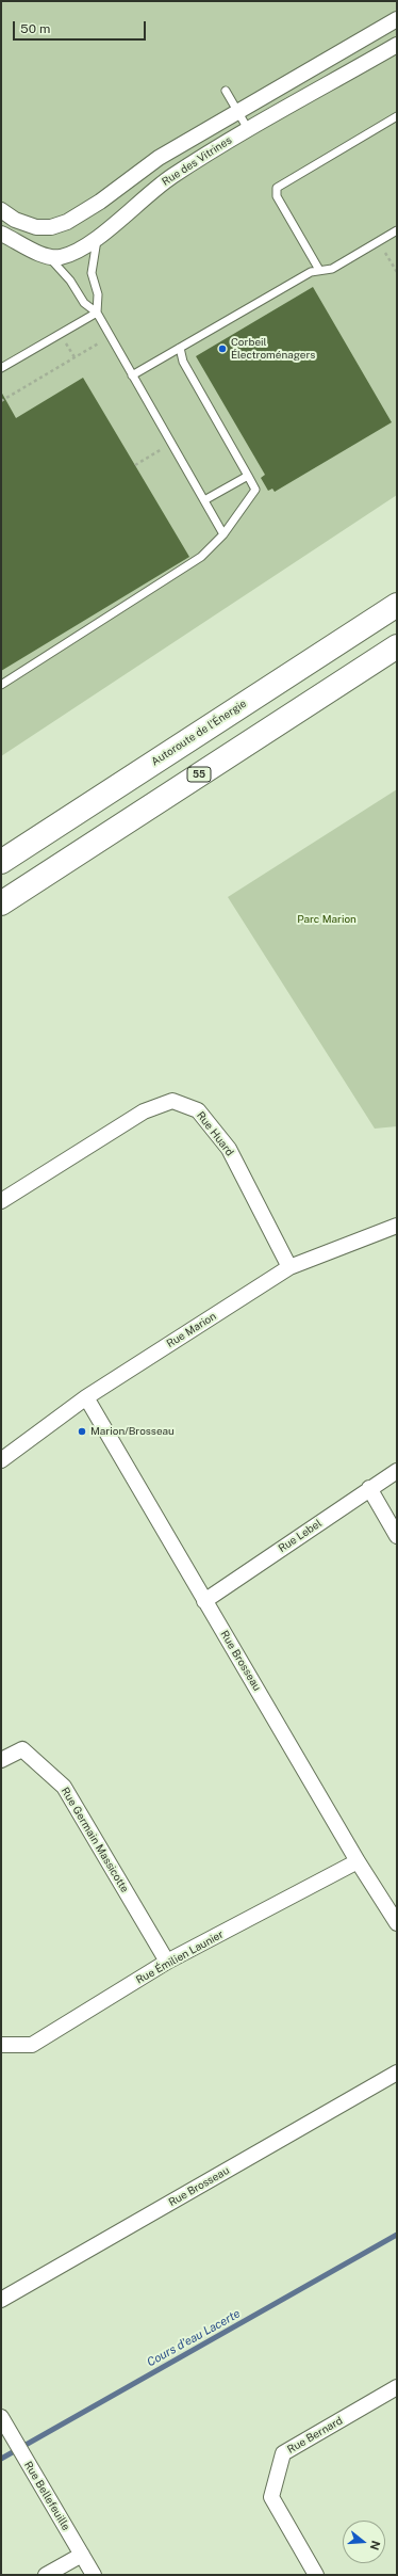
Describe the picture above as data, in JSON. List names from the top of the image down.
{
  "streets": {
    "highway": ["Autoroute de l'Énergie", "55"],
    "street": [
      "Rue des Vitrines",
      "Rue Huard",
      "Rue Marion",
      "Rue Lebel",
      "Rue Brosseau",
      "Rue Germain Massicotte",
      "Rue Émilien Launier",
      "Rue Bernard",
      "Rue Bellefeuille"
    ]
  },
  "crossings": [
    ["Rue Huard", "Rue Marion"],
    ["Rue Marion", "Rue Brosseau"],
    ["Rue Lebel", "Rue Brosseau"],
    ["Rue Brosseau", "Rue Émilien Launier"],
    ["Rue Germain Massicotte", "Rue Émilien Launier"]
  ],
  "water": ["Cours d'eau Lacerte"],
  "parks": ["Parc Marion"],
  "places": ["Corbeil Électroménagers", "Marion/Brosseau"],
  "scale_bar": "50 m",
  "north": "right"
}
